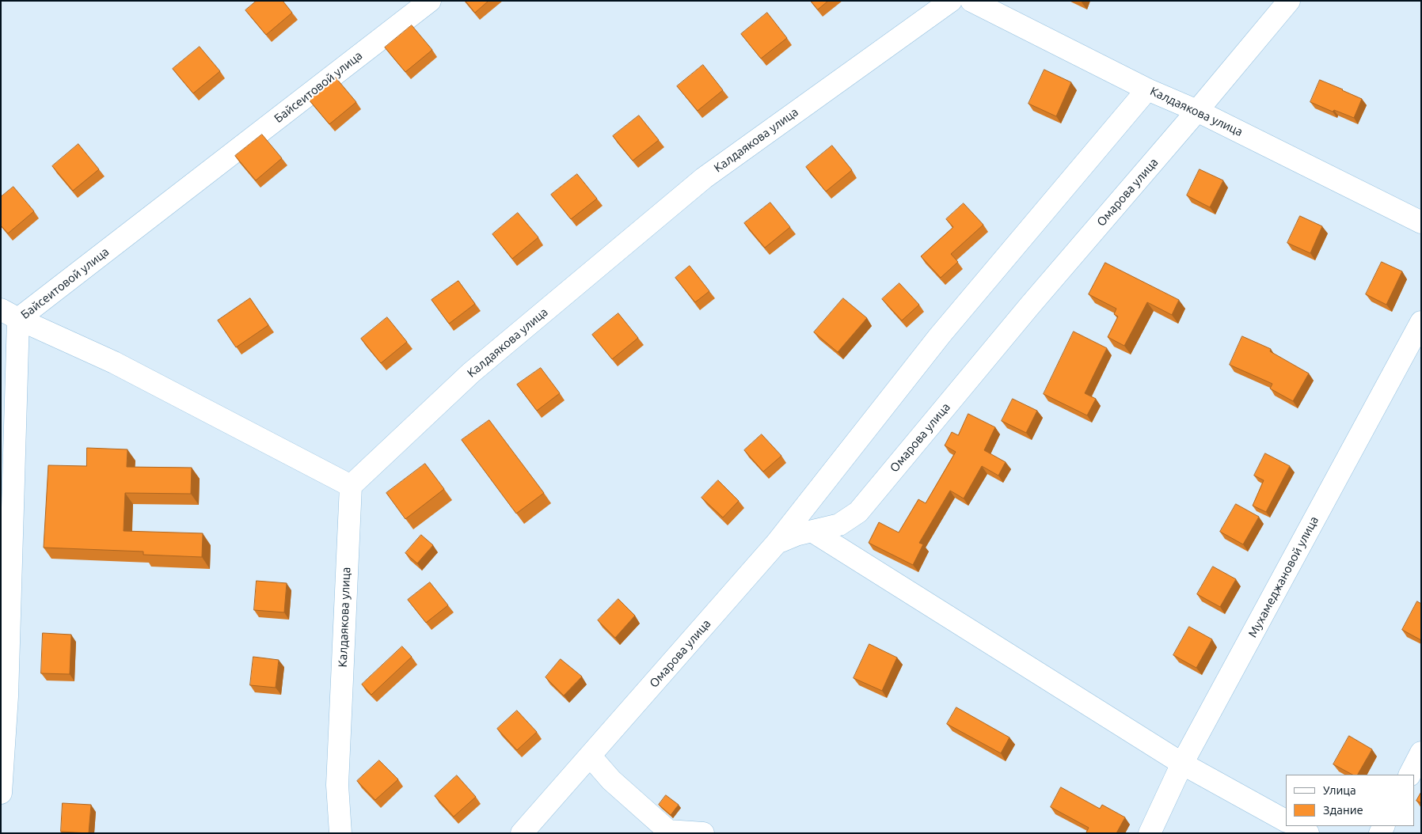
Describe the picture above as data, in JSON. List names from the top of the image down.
{
  "streets": {
    "street": [
      "Байсеитовой улица",
      "Калдаякова улица",
      "Омарова улица",
      "Мухамеджановой улица"
    ]
  },
  "crossings": [
    ["Калдаякова улица", "Омарова улица"]
  ],
  "legend": ["Улица", "Здание"]
}
